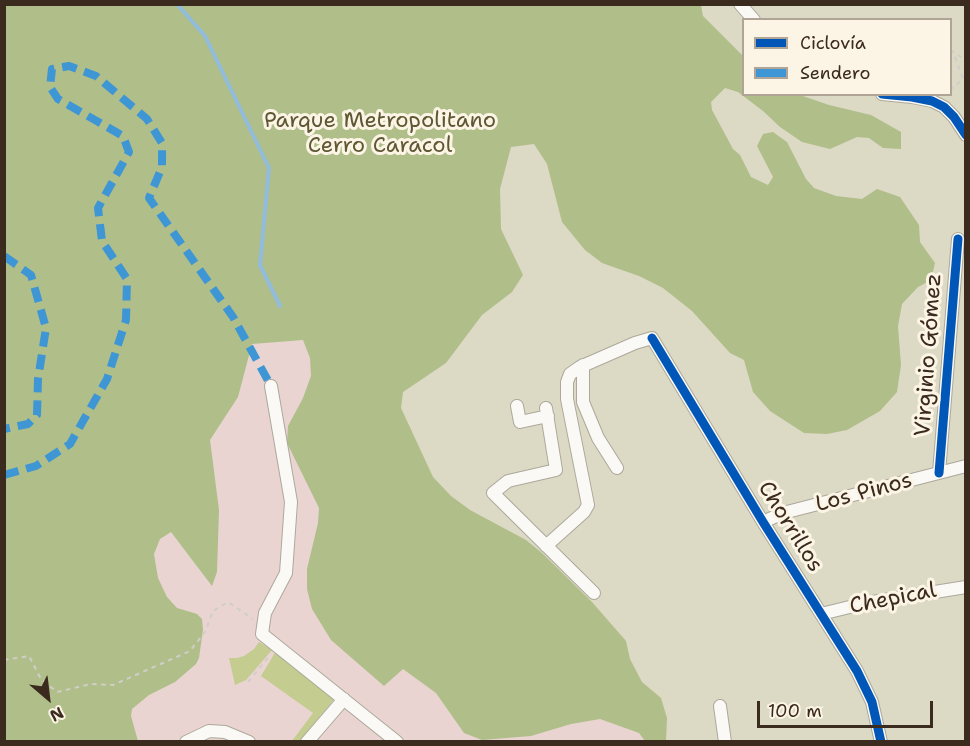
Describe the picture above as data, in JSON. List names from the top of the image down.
{
  "streets": {
    "street": [
      "Virginio Gómez",
      "Los Pinos",
      "Chorrillos",
      "Chepical"
    ]
  },
  "crossings": [
    ["Virginio Gómez", "Los Pinos"],
    ["Los Pinos", "Chorrillos"],
    ["Chorrillos", "Chepical"]
  ],
  "parks": ["Parque Metropolitano Cerro Caracol"],
  "legend": ["Ciclovía", "Sendero"],
  "scale_bar": "100 m",
  "north": "bottom right"
}
